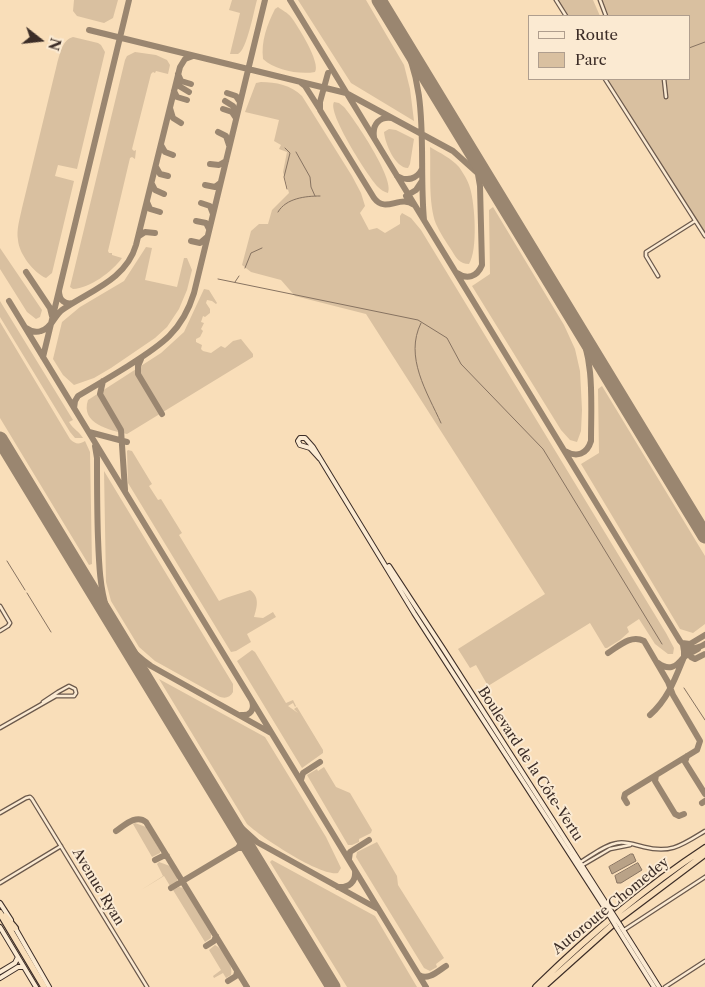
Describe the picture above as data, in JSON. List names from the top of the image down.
{
  "streets": {
    "highway": ["Autoroute Chomedey"],
    "street": ["Boulevard de la Côte-Vertu", "Avenue Ryan"]
  },
  "legend": ["Route", "Parc"],
  "north": "right"
}
